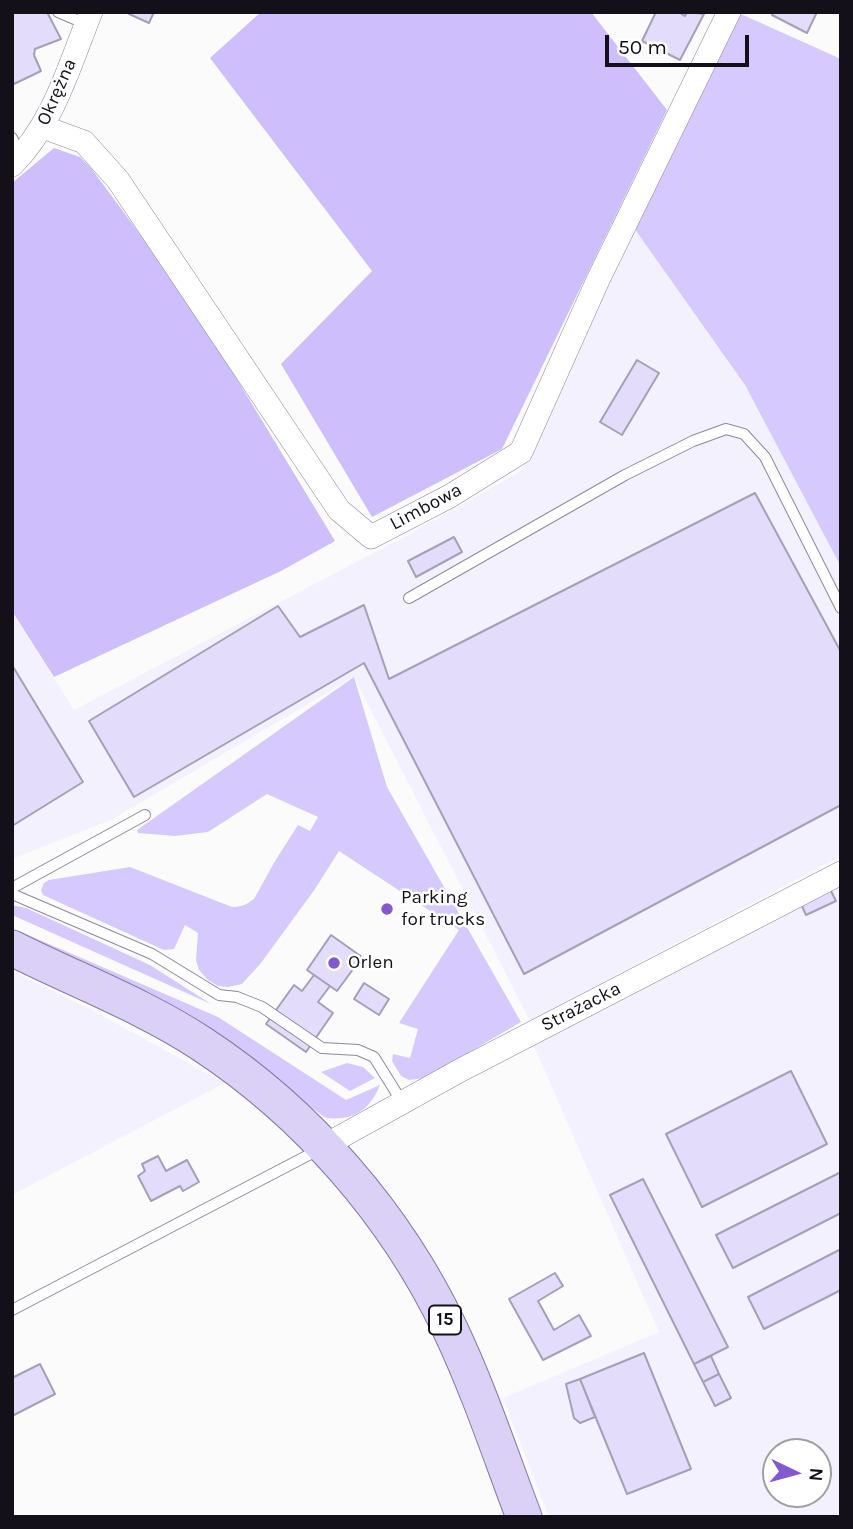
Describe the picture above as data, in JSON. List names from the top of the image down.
{
  "streets": {
    "main road": ["15"],
    "street": ["Okrężna", "Limbowa", "Strażacka"]
  },
  "crossings": [
    ["Okrężna", "Limbowa"],
    ["Strażacka", "15"]
  ],
  "places": ["Parking for trucks", "Orlen"],
  "scale_bar": "50 m",
  "north": "right"
}
